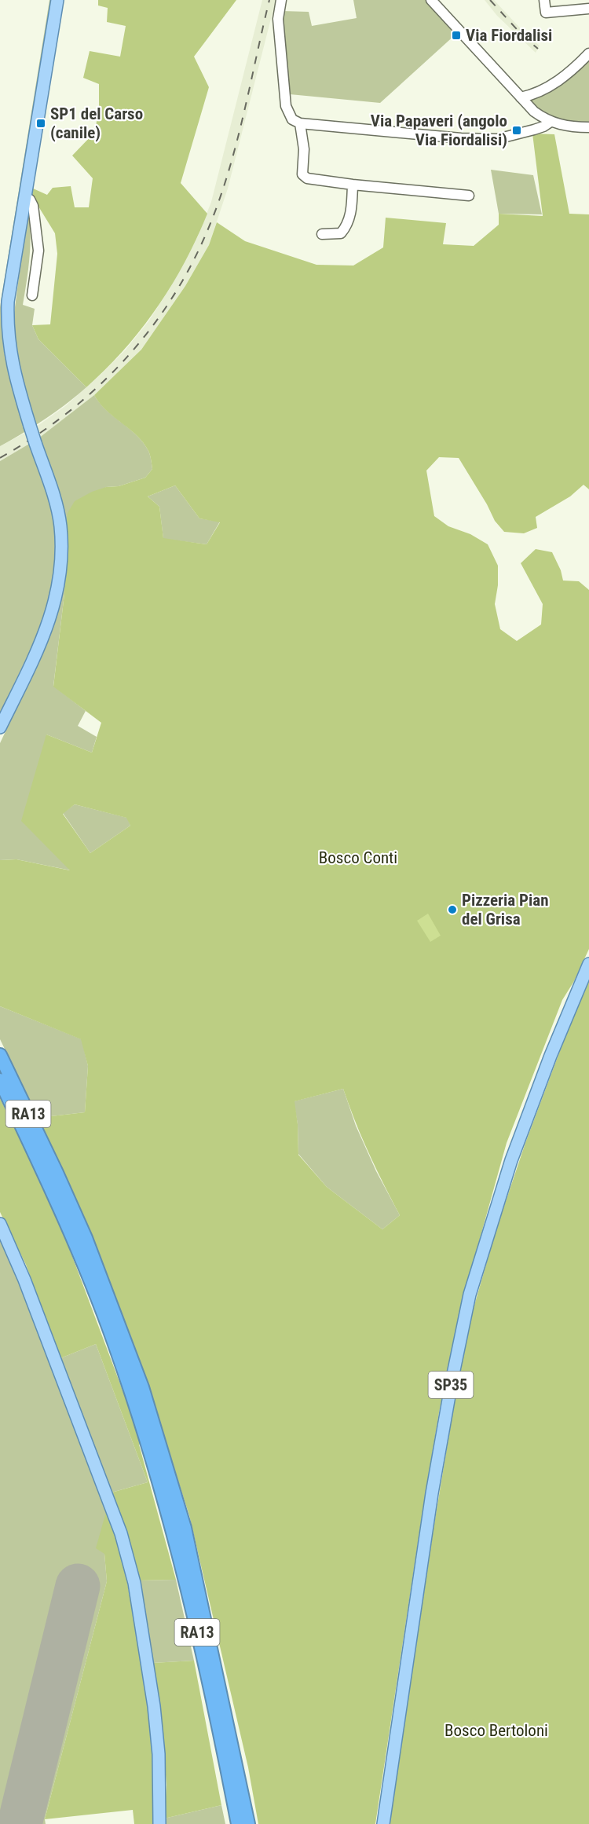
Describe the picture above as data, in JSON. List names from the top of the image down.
{
  "streets": {
    "highway": ["RA13"],
    "main road": ["SP35"]
  },
  "parks": ["Bosco Conti", "Bosco Bertoloni"],
  "places": {
    "transit": ["Via Fiordalisi", "SP1 del Carso (canile)", "Via Papaveri (angolo Via Fiordalisi)"],
    "other": ["Pizzeria Pian del Grisa"]
  }
}
